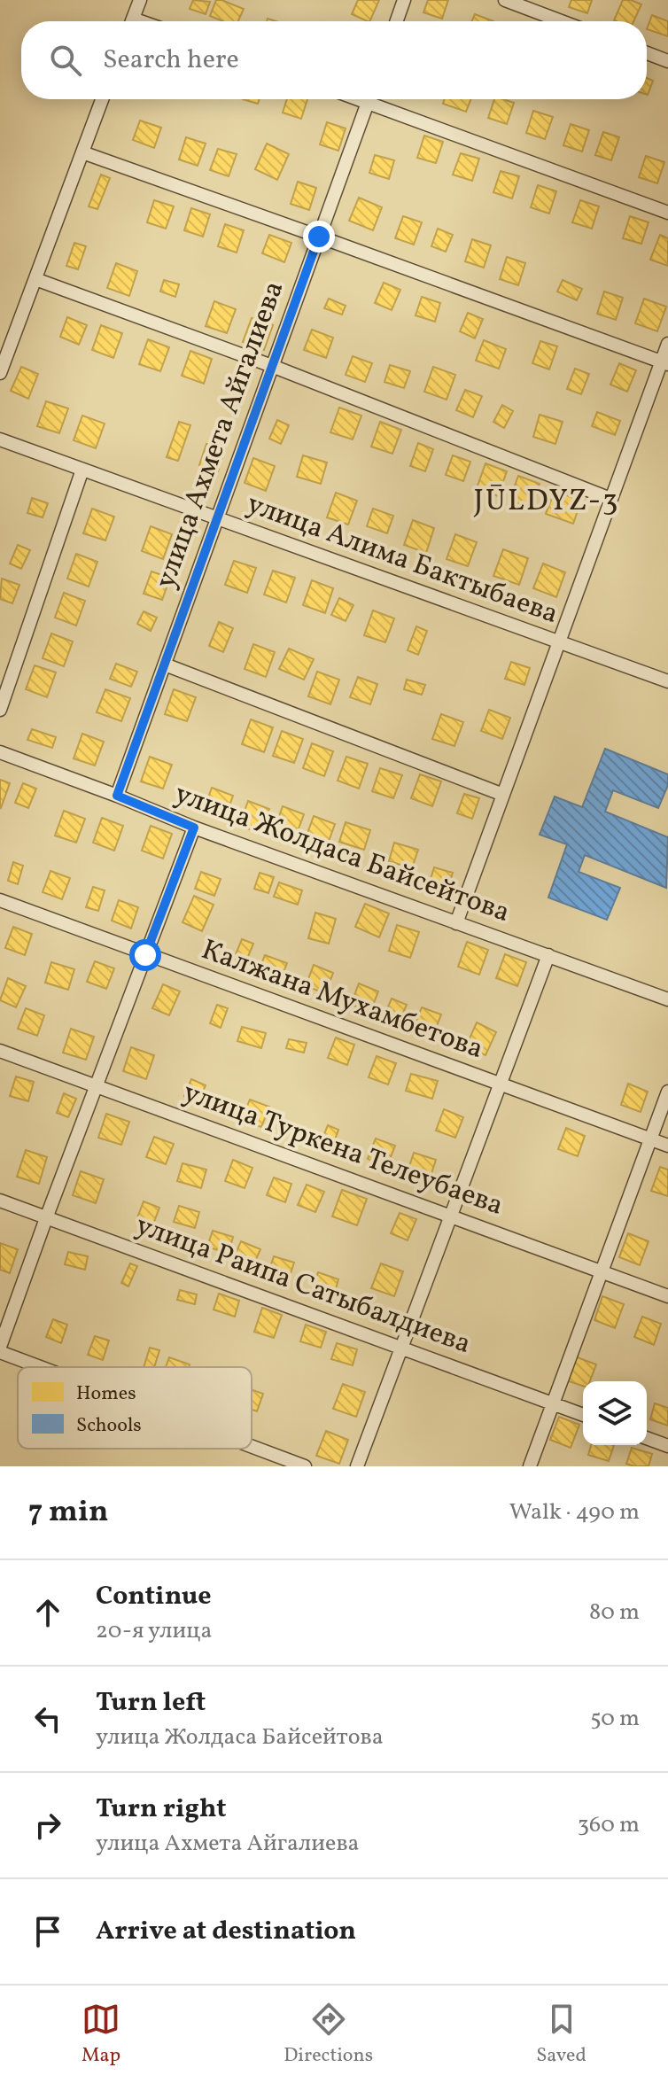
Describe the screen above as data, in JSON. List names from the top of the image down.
{
  "streets": {
    "street": [
      "улица Ахмета Айгалиева",
      "улица Алима Бактыбаева",
      "улица Жолдаса Байсейтова",
      "Калжана Мухамбетова",
      "улица Туркена Телеубаева",
      "улица Раипа Сатыбалдиева"
    ]
  },
  "crossings": [
    ["улица Ахмета Айгалиева", "улица Алима Бактыбаева"],
    ["улица Ахмета Айгалиева", "улица Жолдаса Байсейтова"]
  ],
  "districts": ["JŪLDYZ-3"],
  "legend": ["Homes", "Schools"],
  "page": {
    "search": "Search here",
    "heading": ["7 min", "Walk · 490 m"],
    "list": [
      ["Continue", "20-я улица", "80 m"],
      ["Turn left", "улица Жолдаса Байсейтова", "50 m"],
      ["Turn right", "улица Ахмета Айгалиева", "360 m"],
      "Arrive at destination"
    ],
    "nav": ["Map", "Directions", "Saved"]
  }
}
